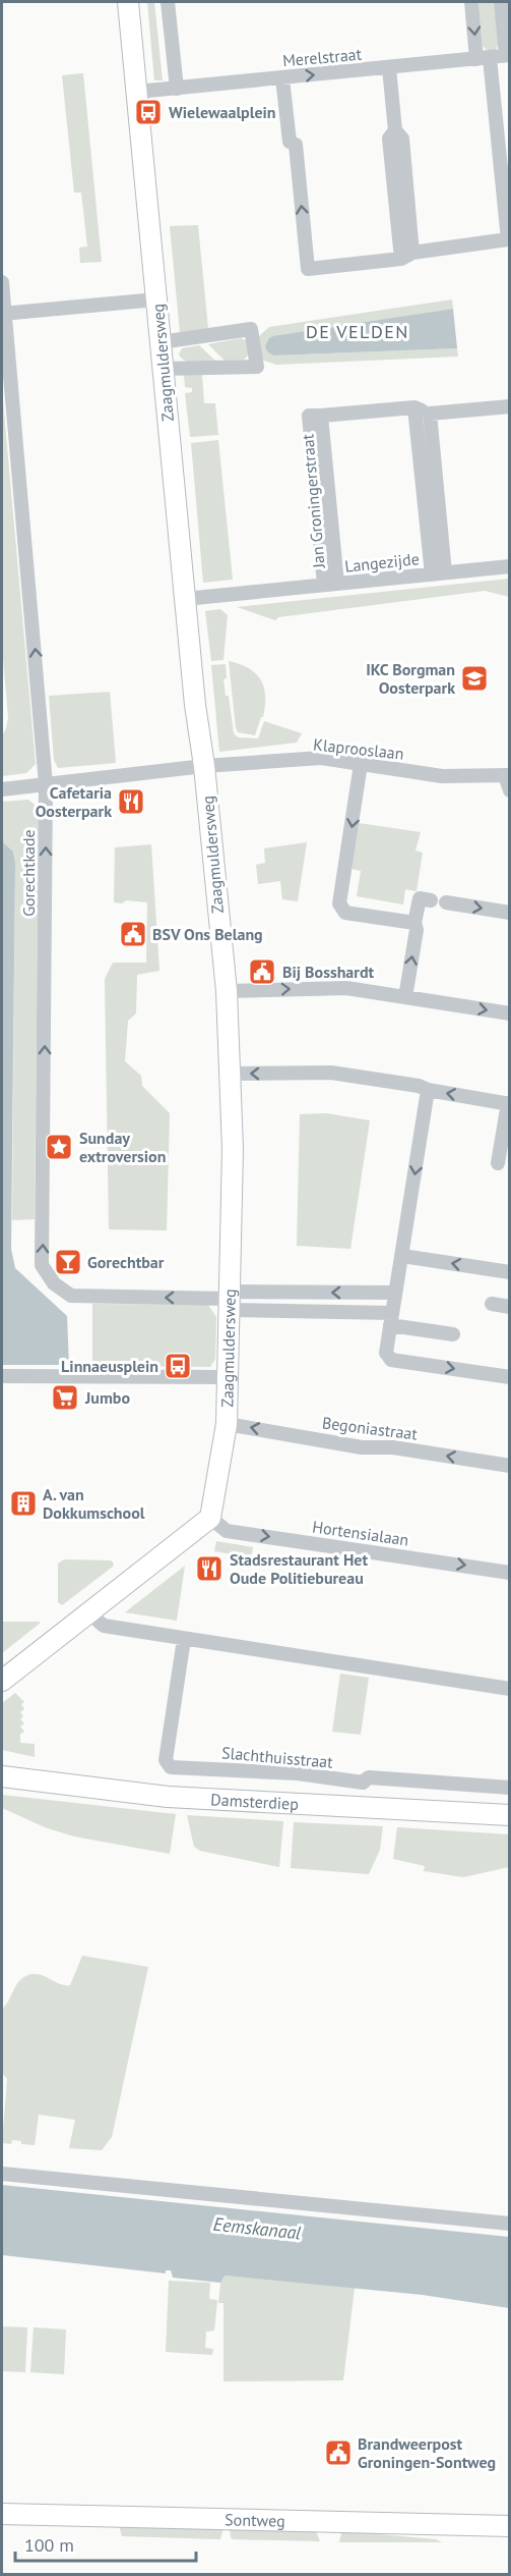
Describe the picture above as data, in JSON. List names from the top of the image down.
{
  "streets": {
    "street": [
      "Merelstraat",
      "Zaagmuldersweg",
      "Jan Groningerstraat",
      "Langezijde",
      "Klaprooslaan",
      "Gorechtkade",
      "Begoniastraat",
      "Hortensialaan",
      "Slachthuisstraat",
      "Damsterdiep",
      "Sontweg"
    ]
  },
  "crossings": [
    ["Merelstraat", "Zaagmuldersweg"],
    ["Zaagmuldersweg", "Langezijde"],
    ["Zaagmuldersweg", "Klaprooslaan"],
    ["Zaagmuldersweg", "Gorechtkade"],
    ["Zaagmuldersweg", "Begoniastraat"],
    ["Zaagmuldersweg", "Hortensialaan"],
    ["Jan Groningerstraat", "Langezijde"],
    ["Klaprooslaan", "Gorechtkade"]
  ],
  "one_way": ["Gorechtkade", "Begoniastraat"],
  "districts": ["DE VELDEN"],
  "water": ["Eemskanaal"],
  "places": {
    "bus stop": ["Wielewaalplein", "Linnaeusplein"],
    "school or university": ["IKC Borgman Oosterpark"],
    "restaurant": ["Cafetaria Oosterpark", "Stadsrestaurant Het Oude Politiebureau"],
    "public building": ["BSV Ons Belang", "Bij Bosshardt", "Brandweerpost Groningen-Sontweg"],
    "place": ["Sunday extroversion"],
    "bar": ["Gorechtbar"],
    "supermarket": ["Jumbo"],
    "building": ["A. van Dokkumschool"]
  },
  "scale_bar": "100 m"
}
